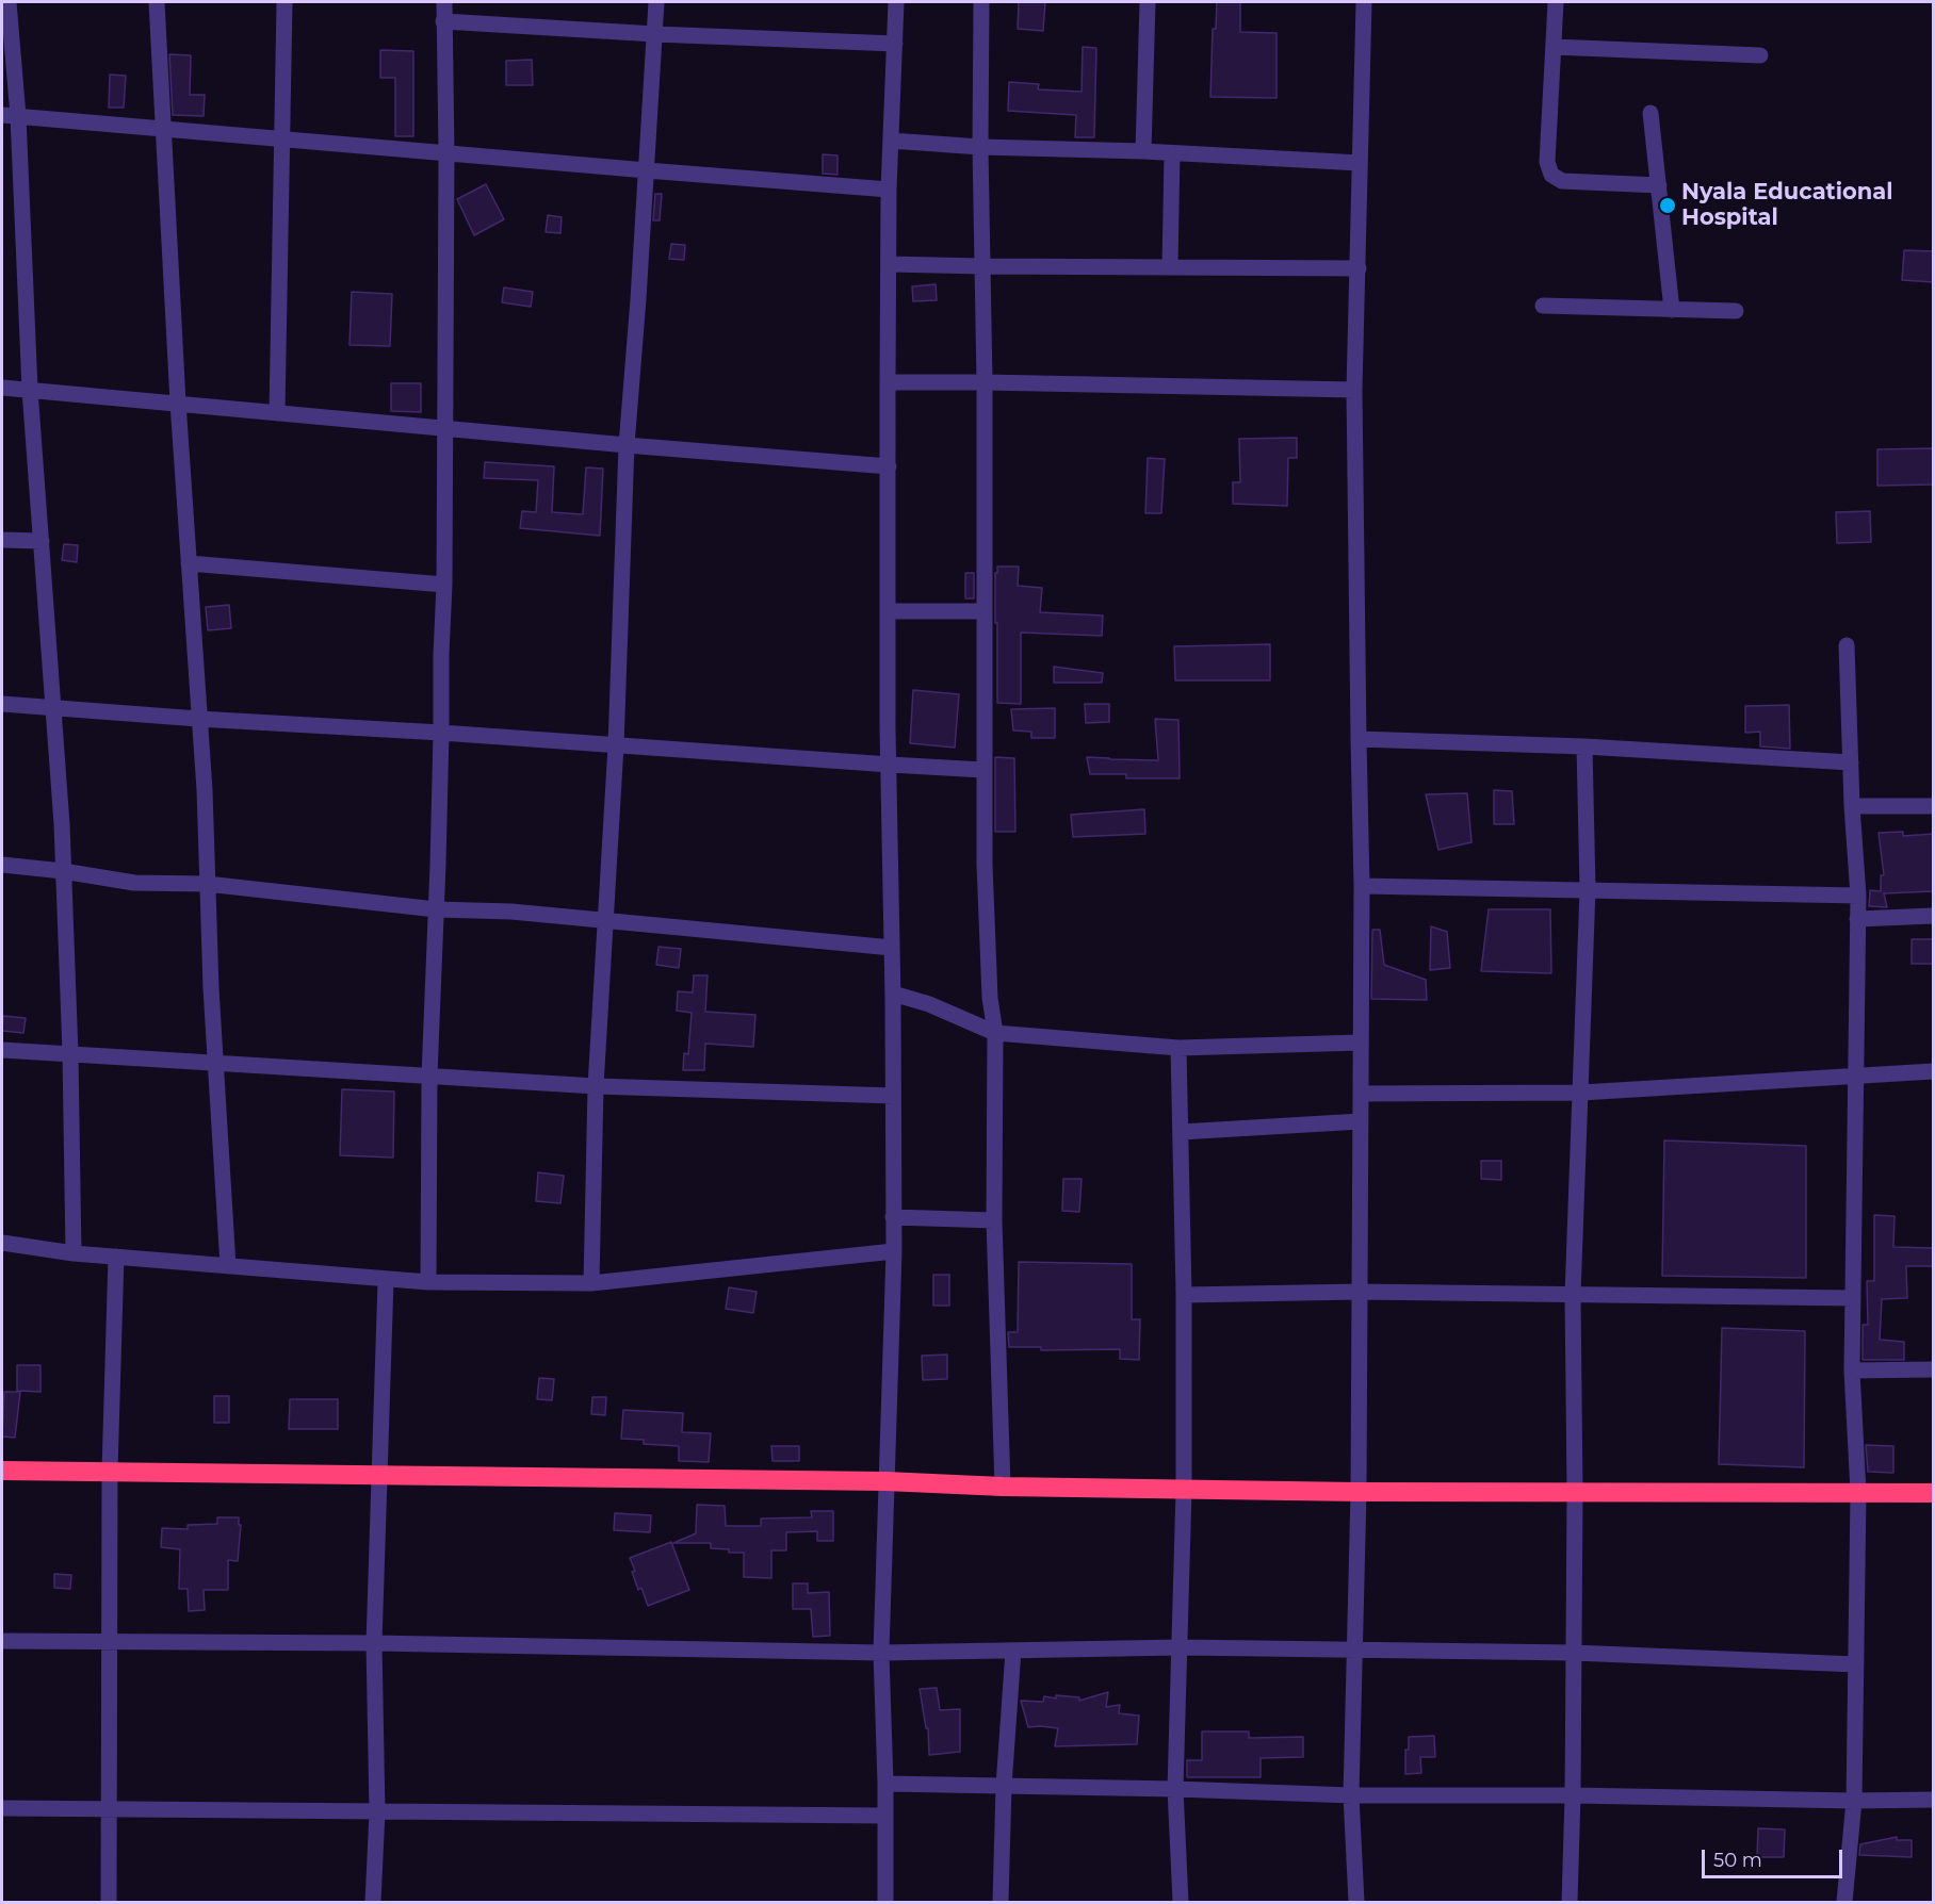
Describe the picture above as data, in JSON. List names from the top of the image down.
{
  "places": ["Nyala Educational Hospital"],
  "scale_bar": "50 m"
}
